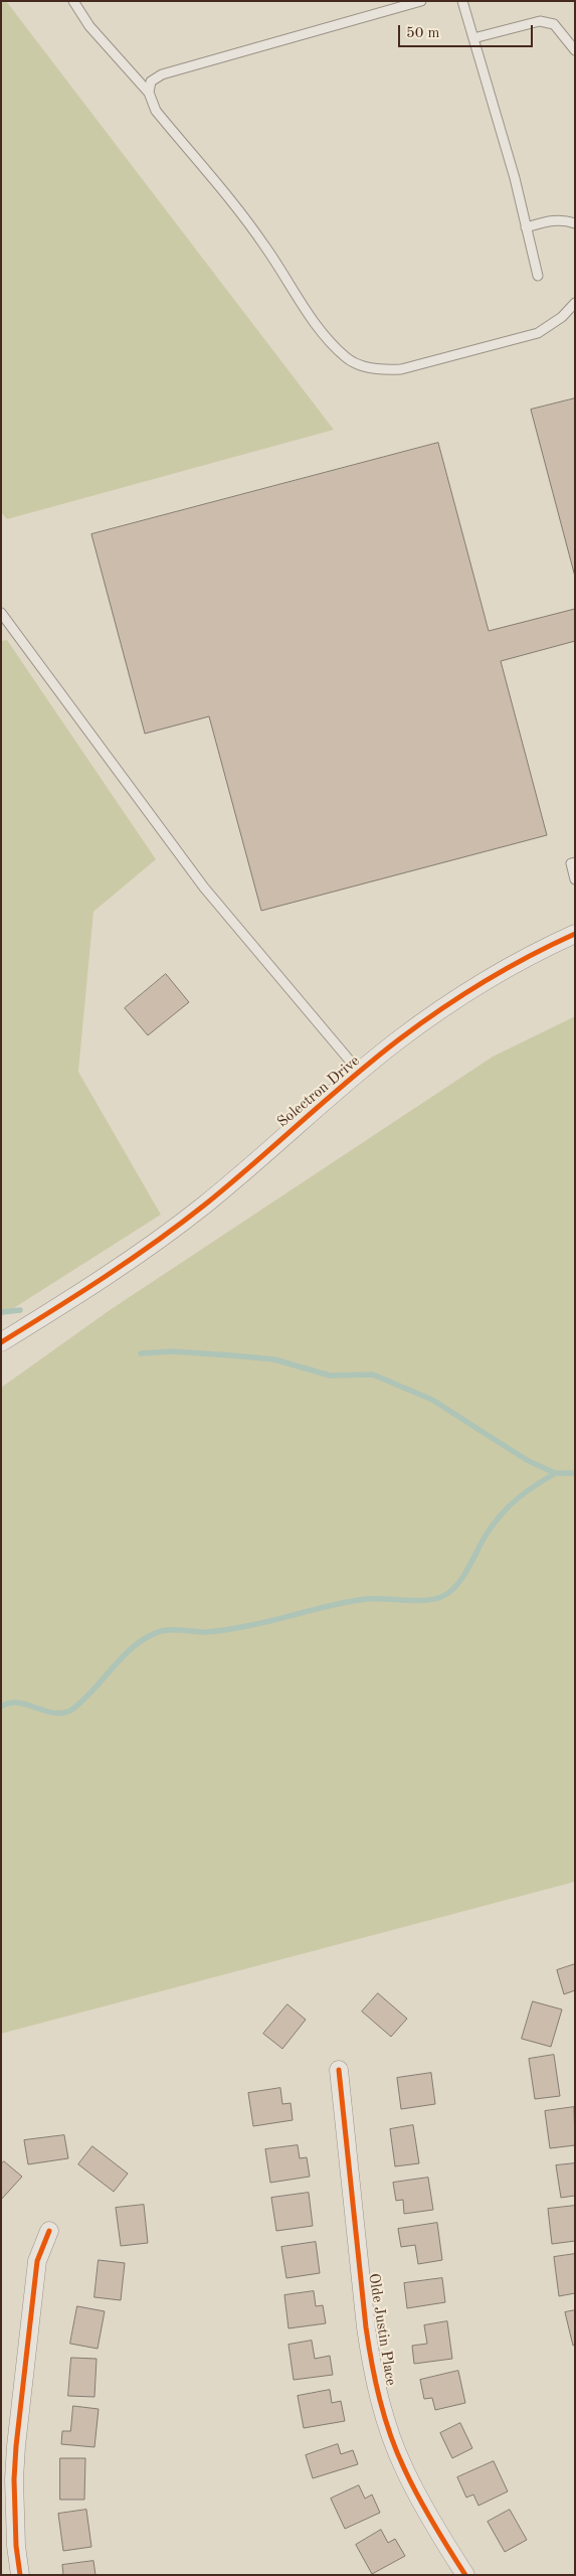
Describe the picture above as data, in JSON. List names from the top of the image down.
{
  "streets": {
    "street": ["Solectron Drive", "Olde Justin Place"]
  },
  "scale_bar": "50 m"
}
